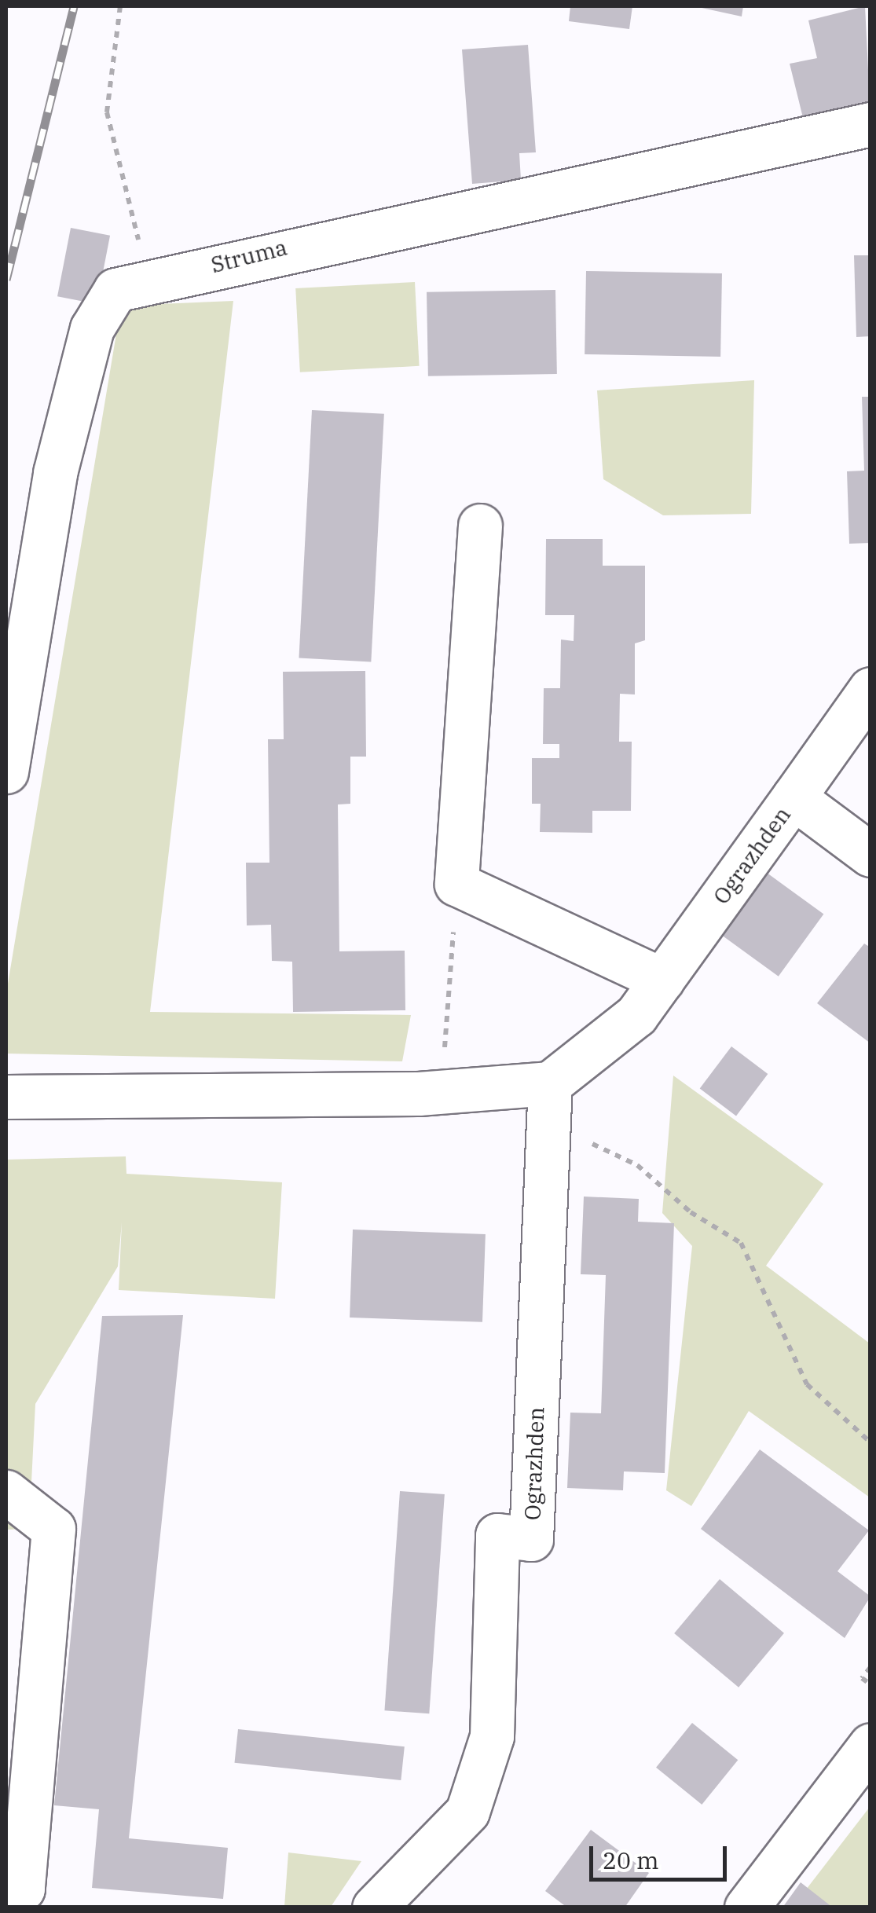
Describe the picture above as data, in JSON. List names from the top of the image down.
{
  "streets": {
    "street": ["Struma", "Ograzhden"]
  },
  "scale_bar": "20 m"
}
